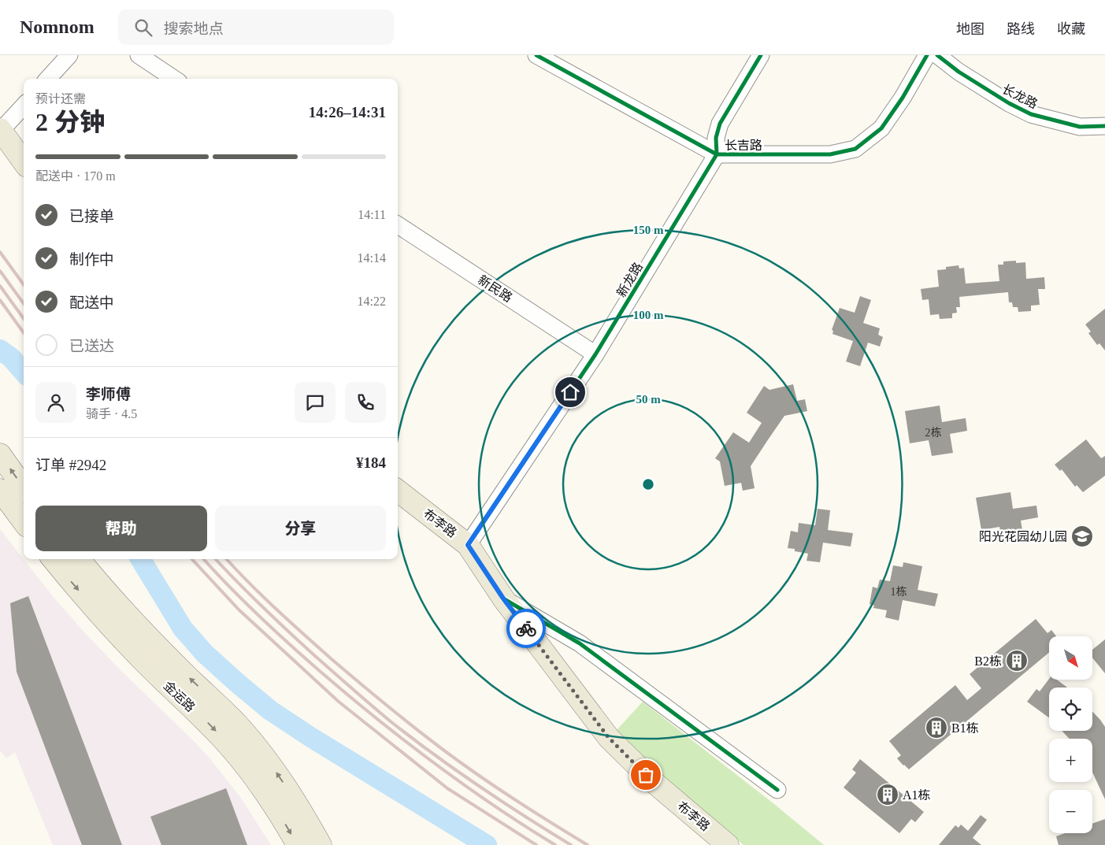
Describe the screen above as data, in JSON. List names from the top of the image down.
{
  "streets": {
    "main road": ["布李路", "金运路"],
    "street": [
      "长龙路",
      "长吉路",
      "新龙路",
      "新民路"
    ]
  },
  "crossings": [
    ["长吉路", "新龙路"],
    ["新龙路", "新民路"],
    ["新龙路", "布李路"]
  ],
  "places": {
    "school or university": ["阳光花园幼儿园"],
    "building": ["B2栋", "B1栋", "A1栋"]
  },
  "house_numbers": ["2栋", "1栋"],
  "north": "bottom right",
  "page": {
    "header": "Nomnom",
    "search": "搜索地点",
    "nav": ["地图", "路线", "收藏"],
    "heading": ["2 分钟", "预计还需", "14:26–14:31"],
    "panel": [
      "李师傅",
      "骑手 · 4.5",
      "订单 #2942",
      "¥184"
    ],
    "bar": "配送中 · 170 m",
    "list": [
      ["已接单", "14:11"],
      ["制作中", "14:14"],
      ["配送中", "14:22"],
      "已送达"
    ],
    "buttons": ["帮助", "分享"],
    "map_buttons": ["+", "−"]
  },
  "rings": ["150 m", "100 m", "50 m"]
}
